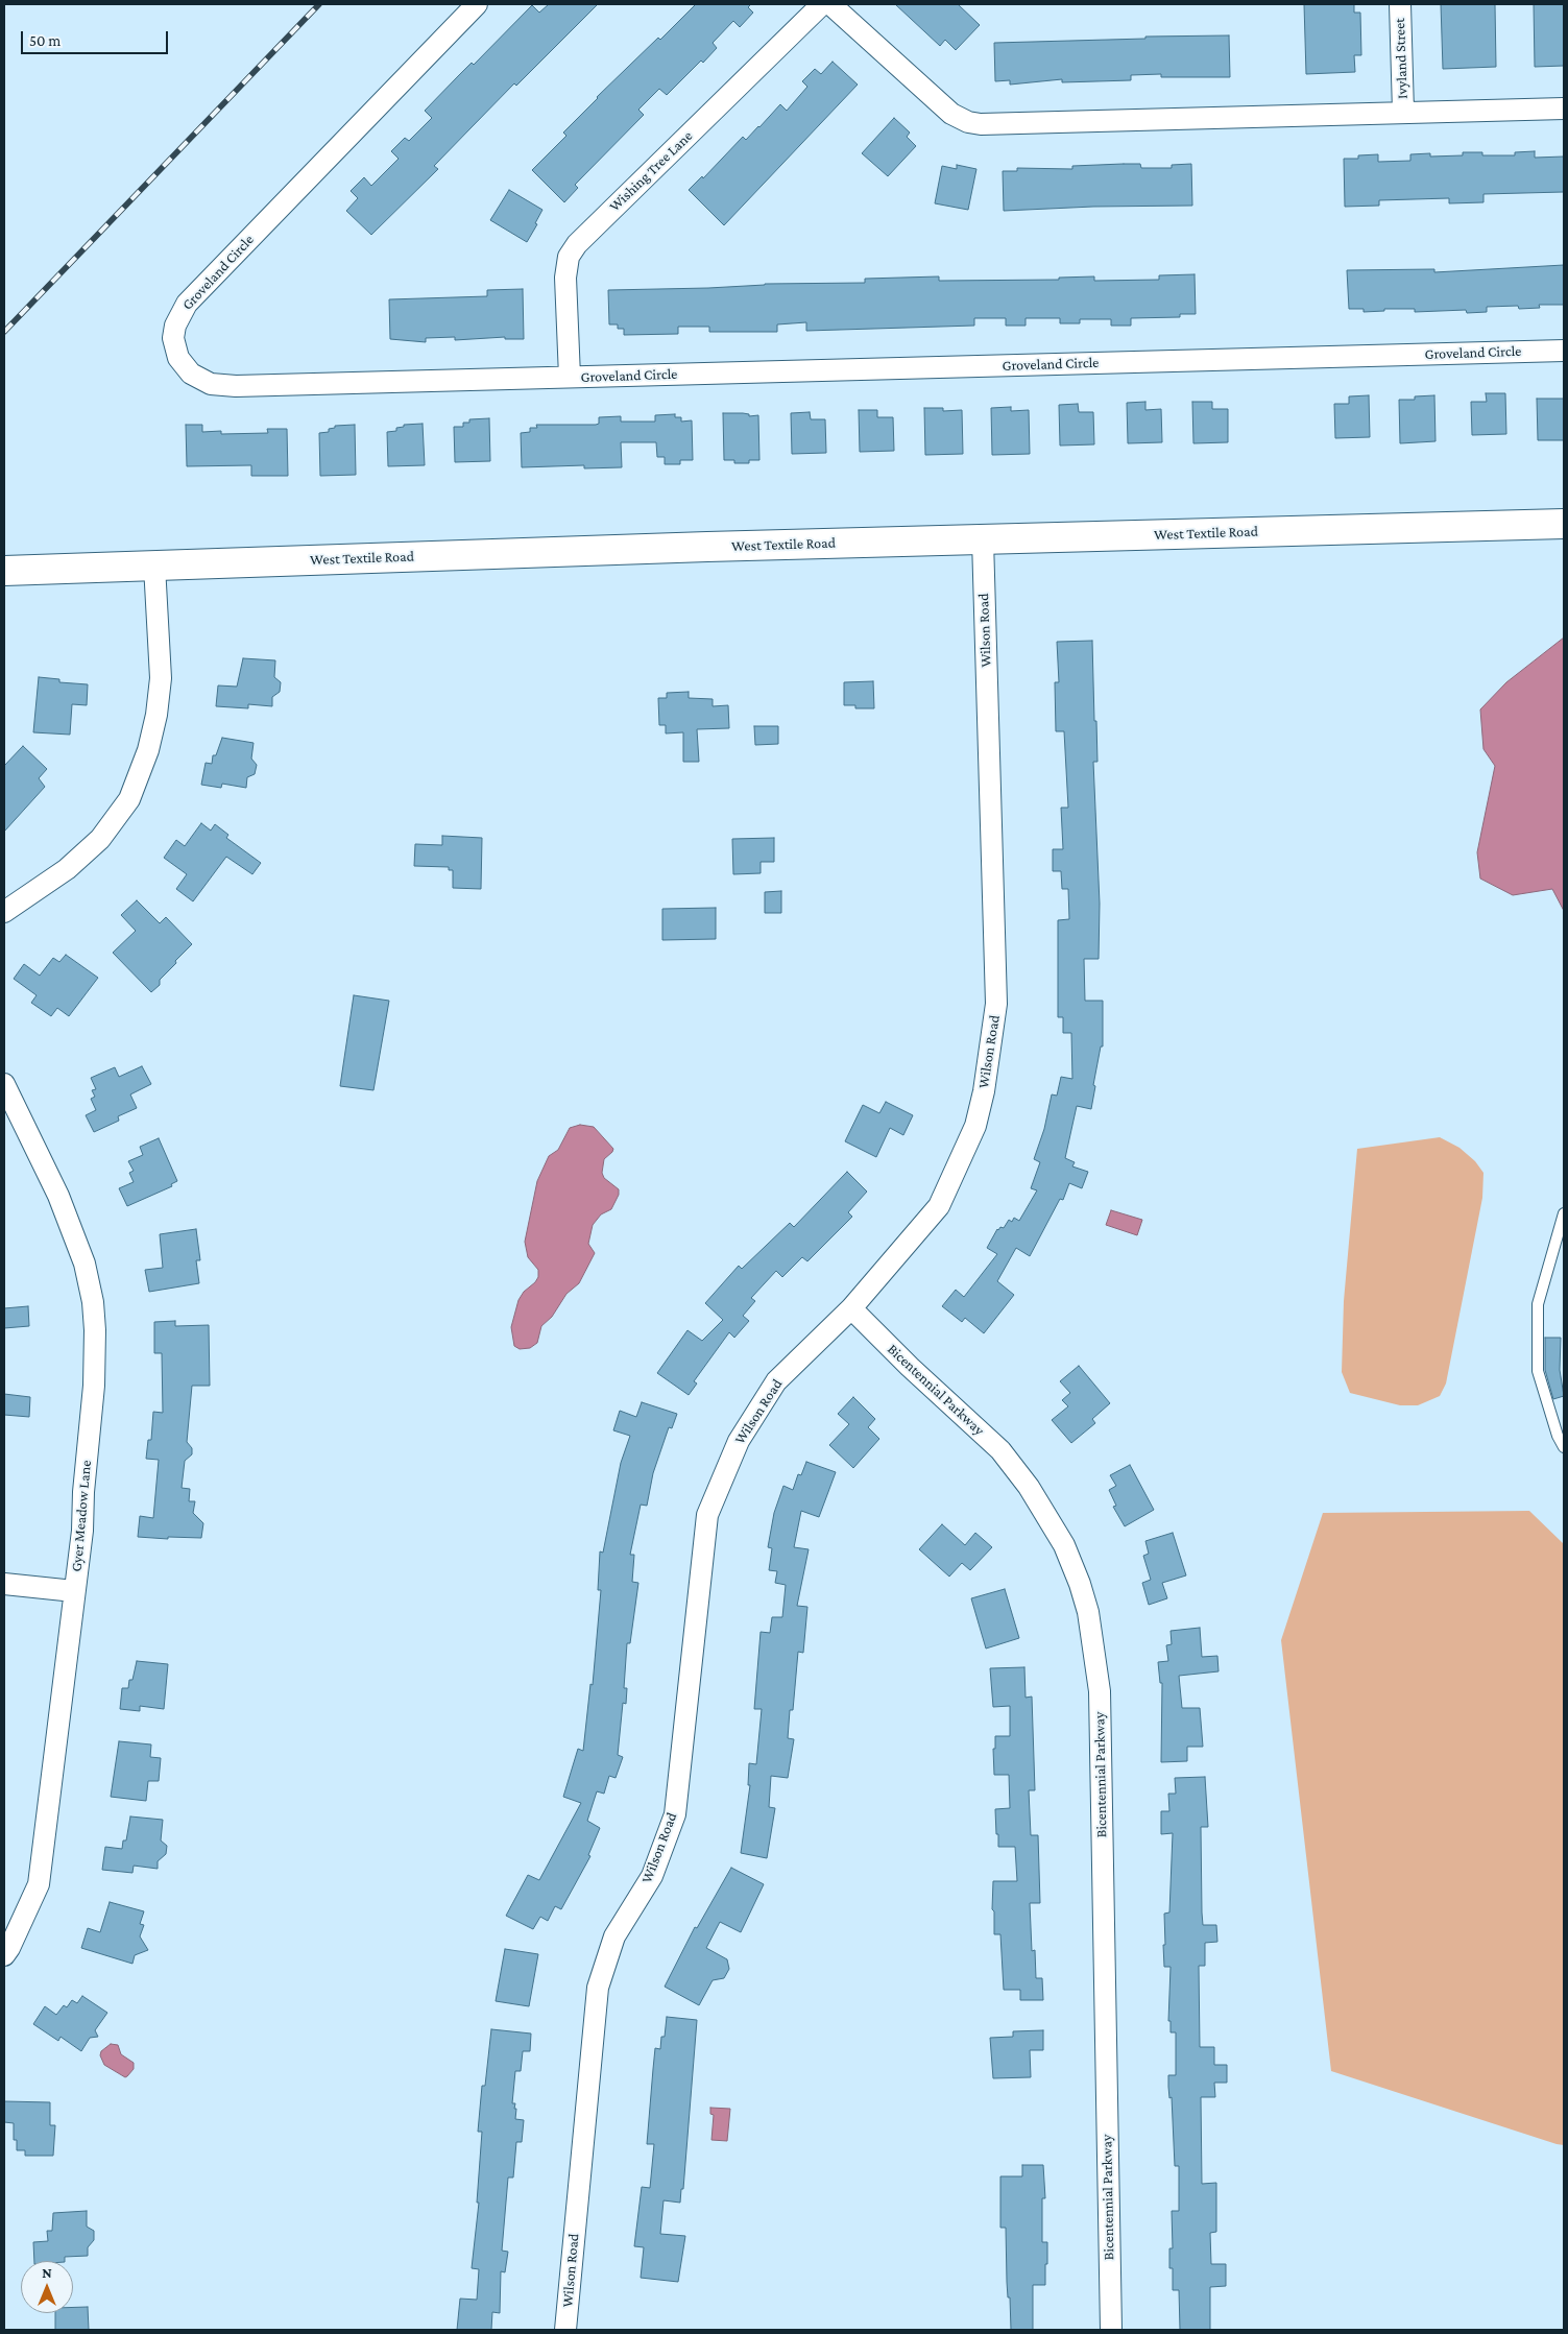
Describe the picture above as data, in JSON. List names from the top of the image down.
{
  "streets": {
    "main road": ["West Textile Road"],
    "street": [
      "Ivyland Street",
      "Wishing Tree Lane",
      "Groveland Circle",
      "Wilson Road",
      "Bicentennial Parkway",
      "Gyer Meadow Lane"
    ]
  },
  "crossings": [
    ["Wishing Tree Lane", "Groveland Circle"],
    ["West Textile Road", "Wilson Road"],
    ["Wilson Road", "Bicentennial Parkway"]
  ],
  "scale_bar": "50 m",
  "north": "top"
}
